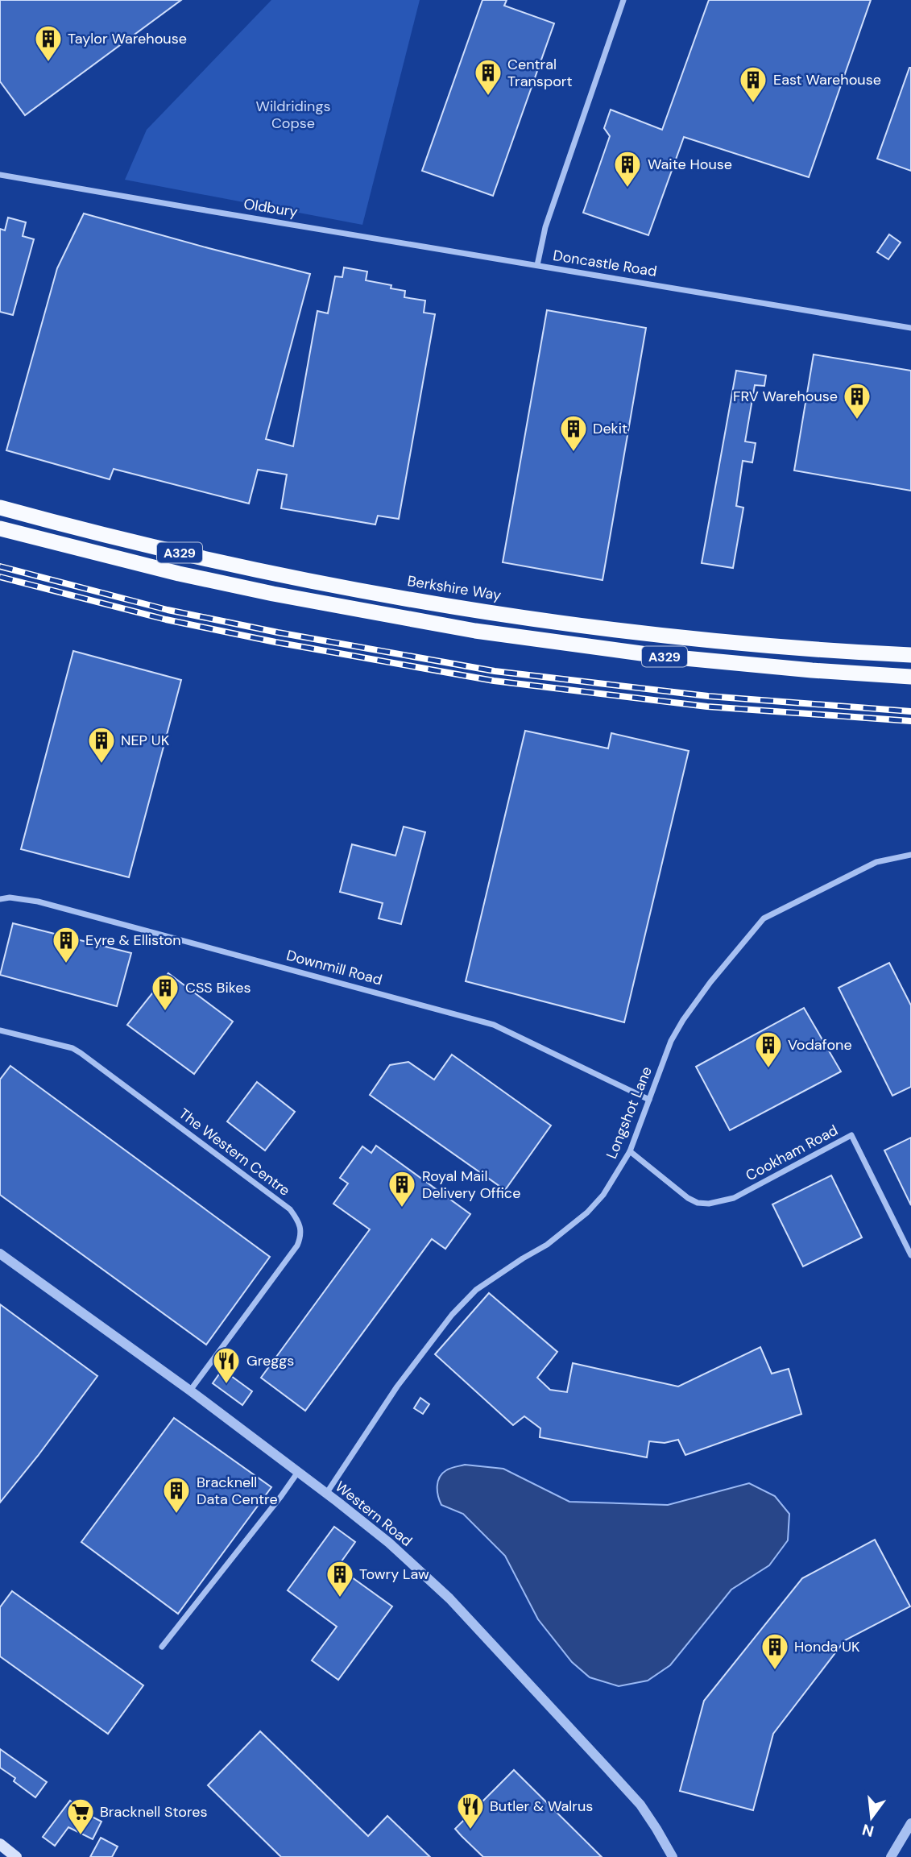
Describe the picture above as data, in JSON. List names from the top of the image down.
{
  "streets": {
    "highway": ["A329", "Berkshire Way"],
    "street": [
      "Oldbury",
      "Doncastle Road",
      "Downmill Road",
      "Longshot Lane",
      "The Western Centre",
      "Cookham Road",
      "Western Road"
    ]
  },
  "crossings": [
    ["Oldbury", "Doncastle Road"],
    ["Downmill Road", "Longshot Lane"],
    ["Longshot Lane", "Cookham Road"],
    ["Longshot Lane", "Western Road"],
    ["The Western Centre", "Western Road"]
  ],
  "parks": ["Wildridings Copse"],
  "places": {
    "building": [
      "Taylor Warehouse",
      "Central Transport",
      "East Warehouse",
      "Waite House",
      "FRV Warehouse",
      "Dekit",
      "NEP UK",
      "Eyre & Elliston",
      "CSS Bikes",
      "Vodafone",
      "Royal Mail Delivery Office",
      "Bracknell Data Centre",
      "Towry Law",
      "Honda UK"
    ],
    "restaurant": ["Greggs", "Butler & Walrus"],
    "supermarket": ["Bracknell Stores"]
  },
  "north": "bottom"
}
